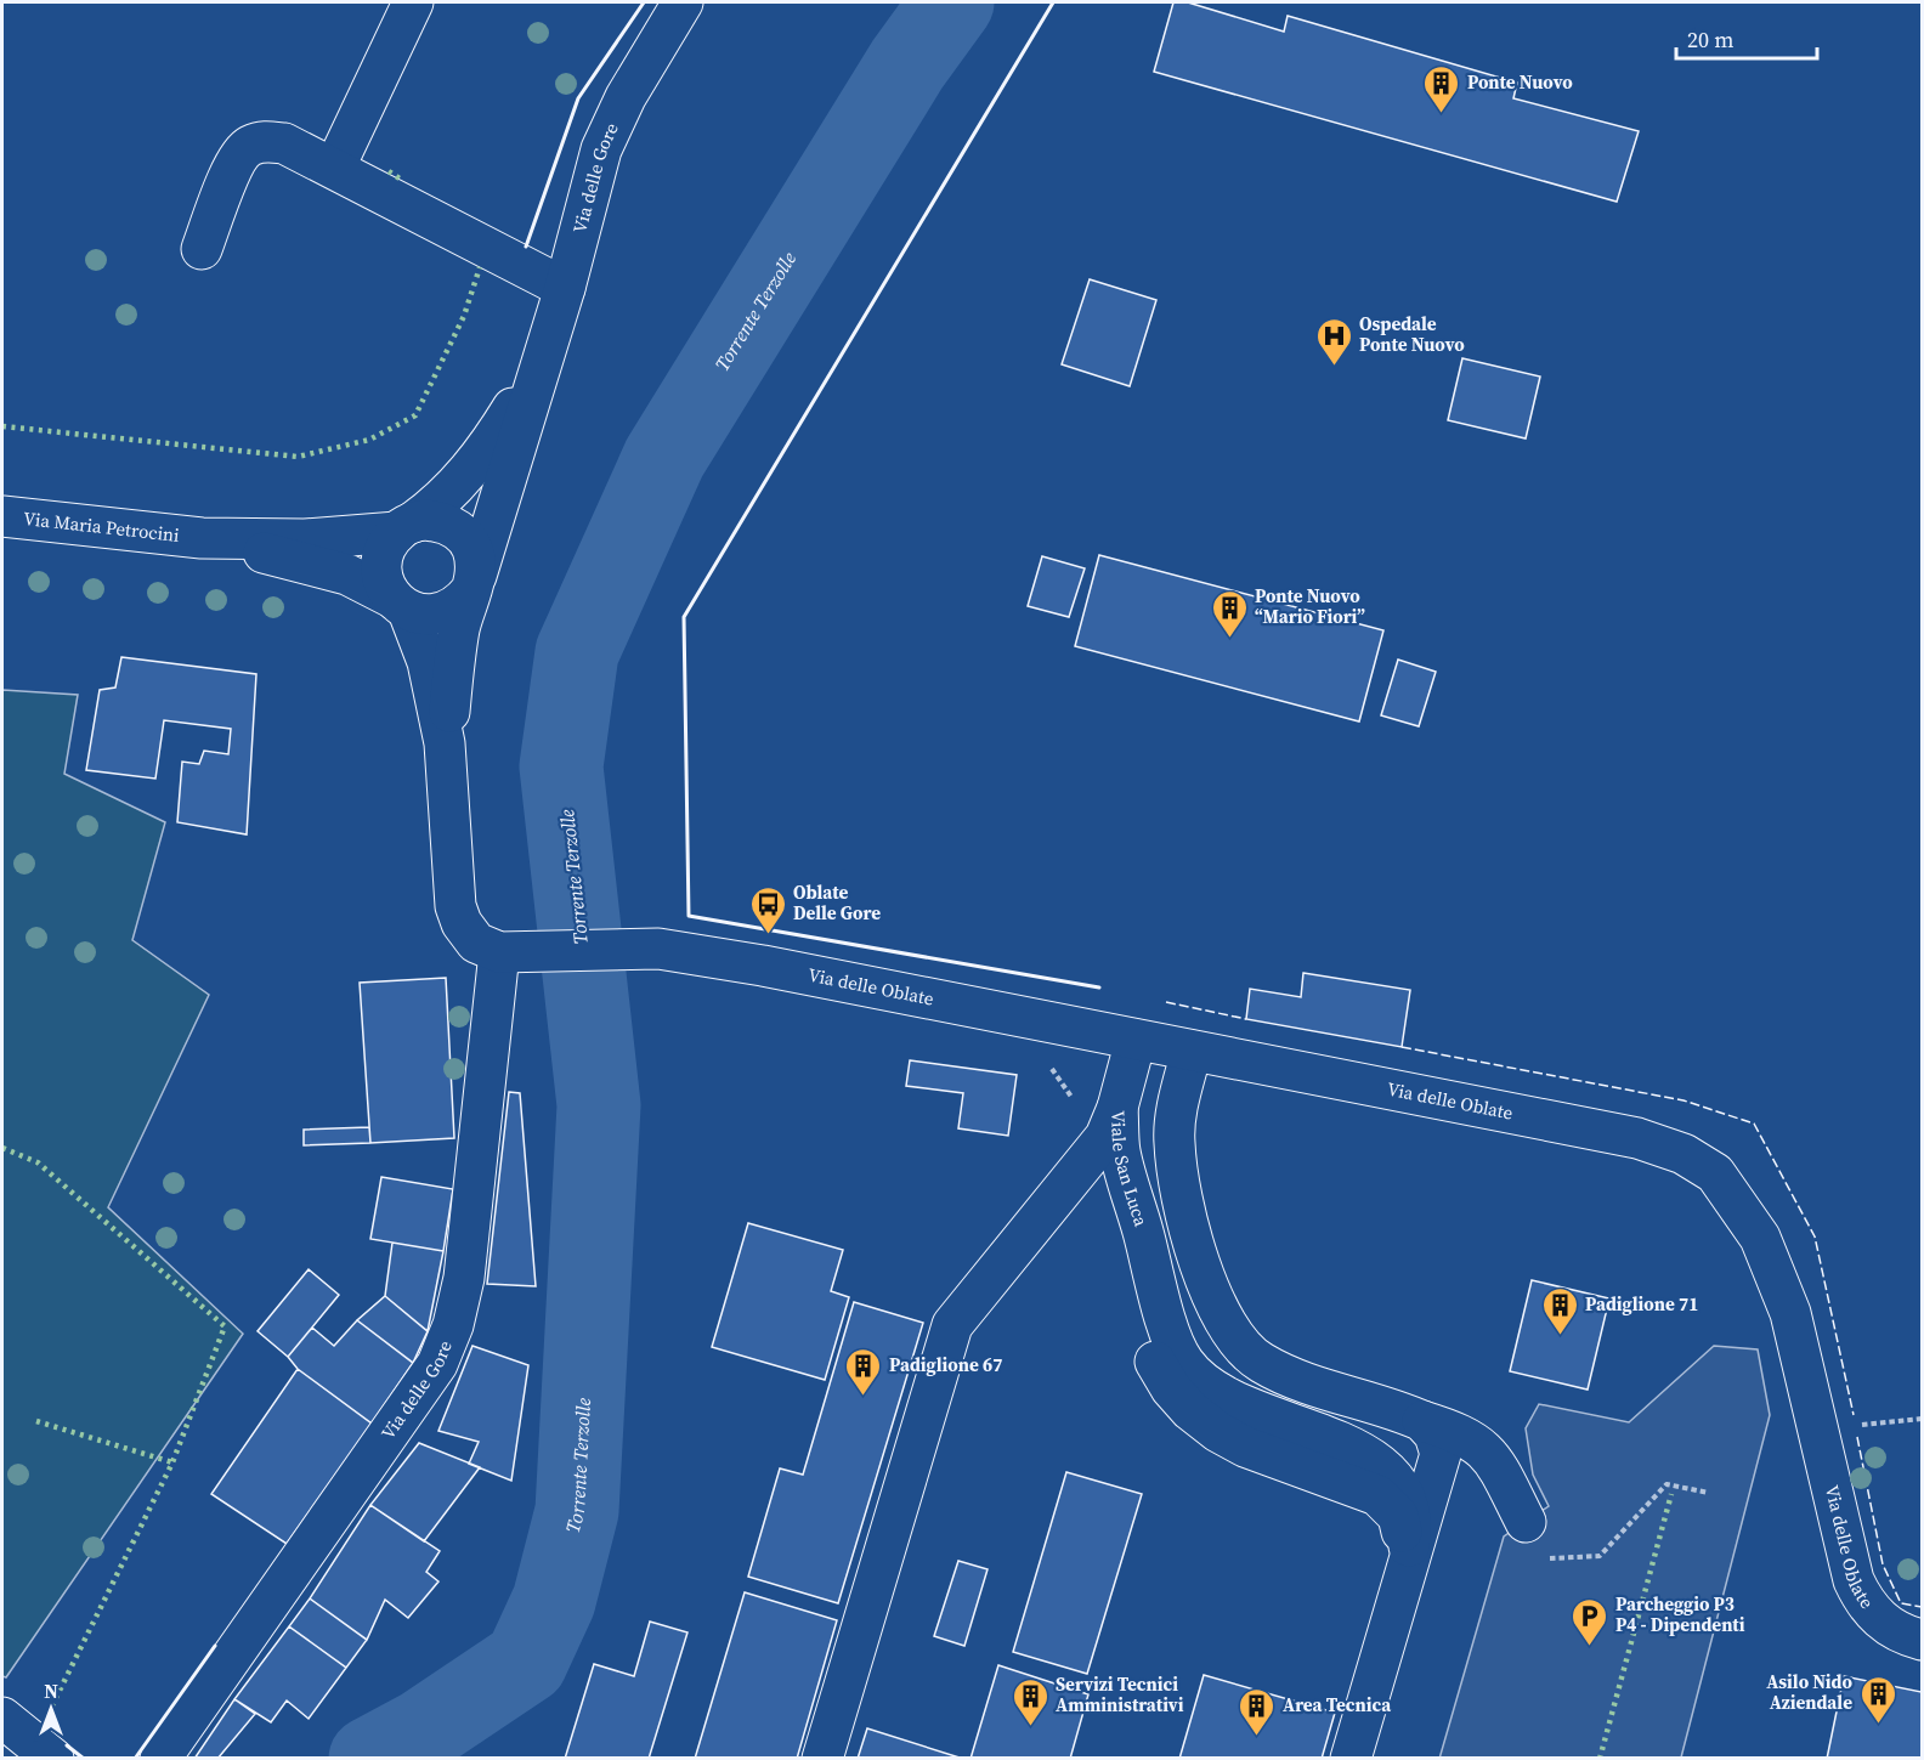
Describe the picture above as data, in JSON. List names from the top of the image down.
{
  "streets": {
    "main road": [
      "Via delle Gore",
      "Via Maria Petrocini",
      "Via delle Oblate",
      "Viale San Luca"
    ]
  },
  "crossings": [
    ["Via delle Gore", "Via Maria Petrocini"],
    ["Via delle Gore", "Via delle Oblate"]
  ],
  "water": ["Torrente Terzolle"],
  "places": {
    "building": [
      "Ponte Nuovo",
      "Ponte Nuovo “Mario Fiori”",
      "Padiglione 71",
      "Padiglione 67",
      "Asilo Nido Aziendale",
      "Servizi Tecnici Amministrativi",
      "Area Tecnica"
    ],
    "hospital": ["Ospedale Ponte Nuovo"],
    "bus stop": ["Oblate Delle Gore"],
    "parking": ["Parcheggio P3 P4 - Dipendenti"]
  },
  "scale_bar": "20 m",
  "north": "top"
}
